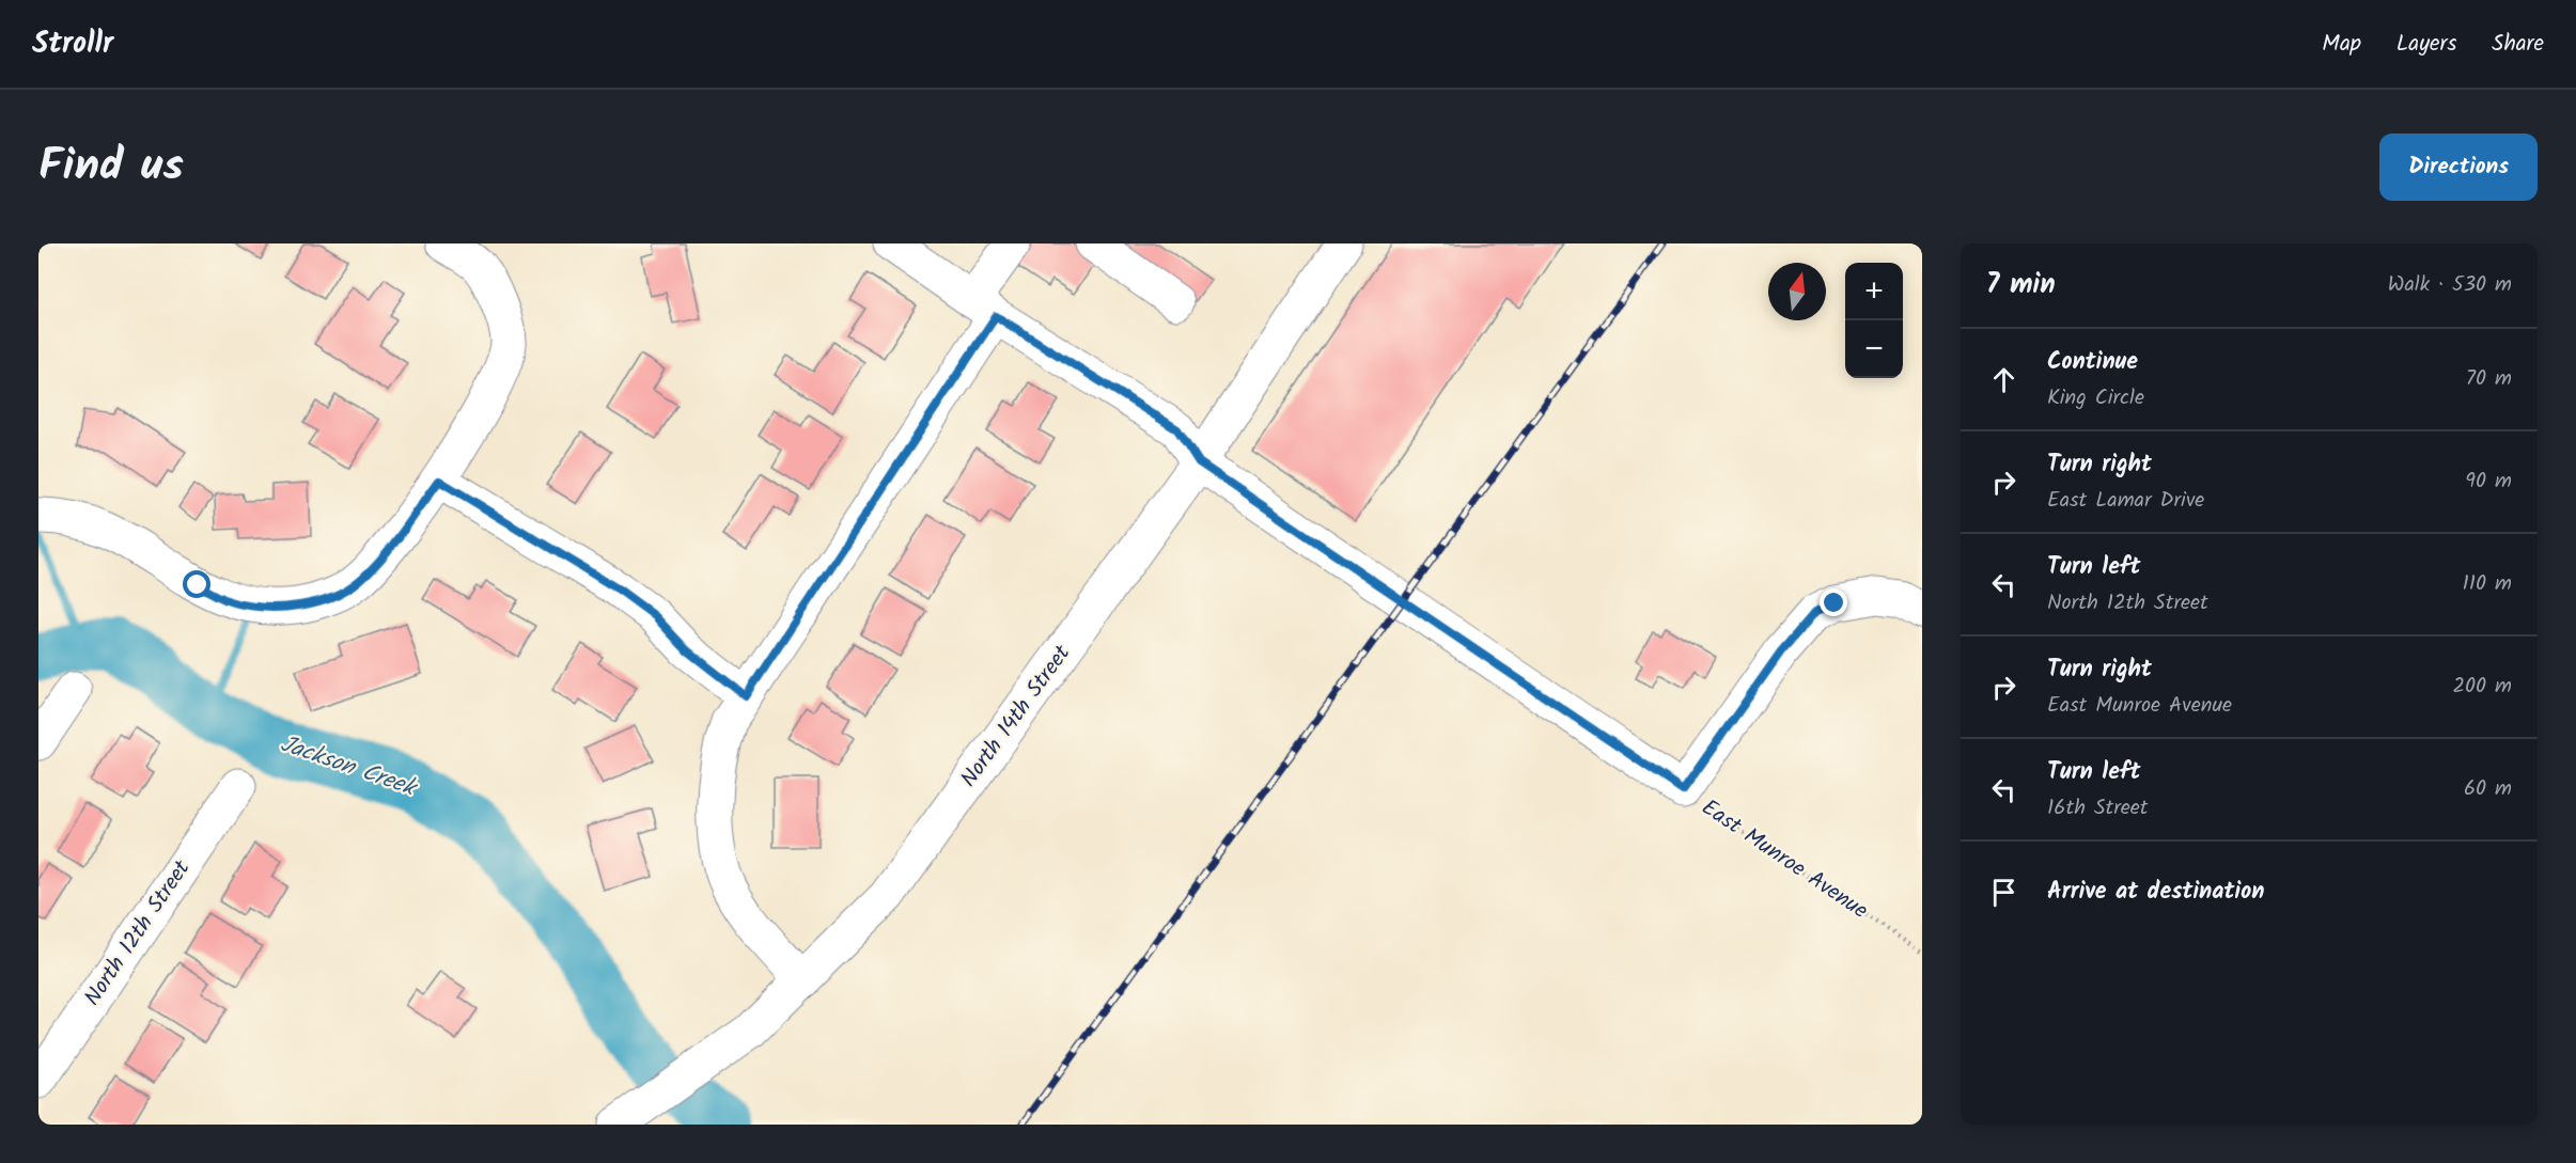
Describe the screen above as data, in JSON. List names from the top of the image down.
{
  "streets": {
    "street": ["North 14th Street", "East Munroe Avenue", "North 12th Street"]
  },
  "crossings": [
    ["North 14th Street", "East Munroe Avenue"]
  ],
  "water": ["Jackson Creek"],
  "north": "top",
  "page": {
    "header": "Strollr",
    "nav": ["Map", "Layers", "Share"],
    "title": "Find us",
    "buttons": "Directions",
    "heading": ["7 min", "Walk · 530 m"],
    "map_buttons": ["+", "−"],
    "list": [
      ["Continue", "King Circle", "70 m"],
      ["Turn right", "East Lamar Drive", "90 m"],
      ["Turn left", "North 12th Street", "110 m"],
      ["Turn right", "East Munroe Avenue", "200 m"],
      ["Turn left", "16th Street", "60 m"],
      "Arrive at destination"
    ]
  }
}
